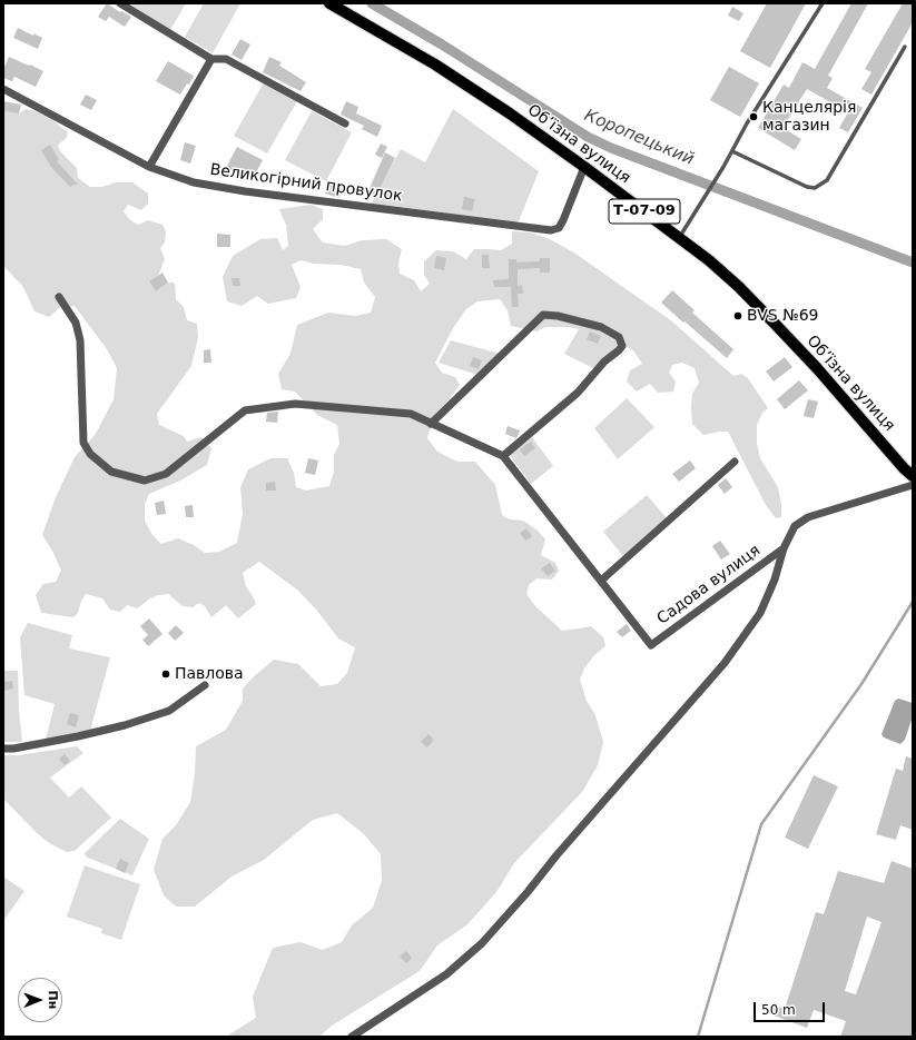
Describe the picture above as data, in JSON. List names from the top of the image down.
{
  "streets": {
    "main road": ["Обʼїзна вулиця", "Т-07-09"],
    "street": ["Великогірний провулок", "Садова вулиця"]
  },
  "crossings": [
    ["Обʼїзна вулиця", "Великогірний провулок"]
  ],
  "water": ["Коропецький"],
  "places": ["Канцелярія магазин", "BVS №69", "Павлова"],
  "scale_bar": "50 m",
  "north": "right"
}
